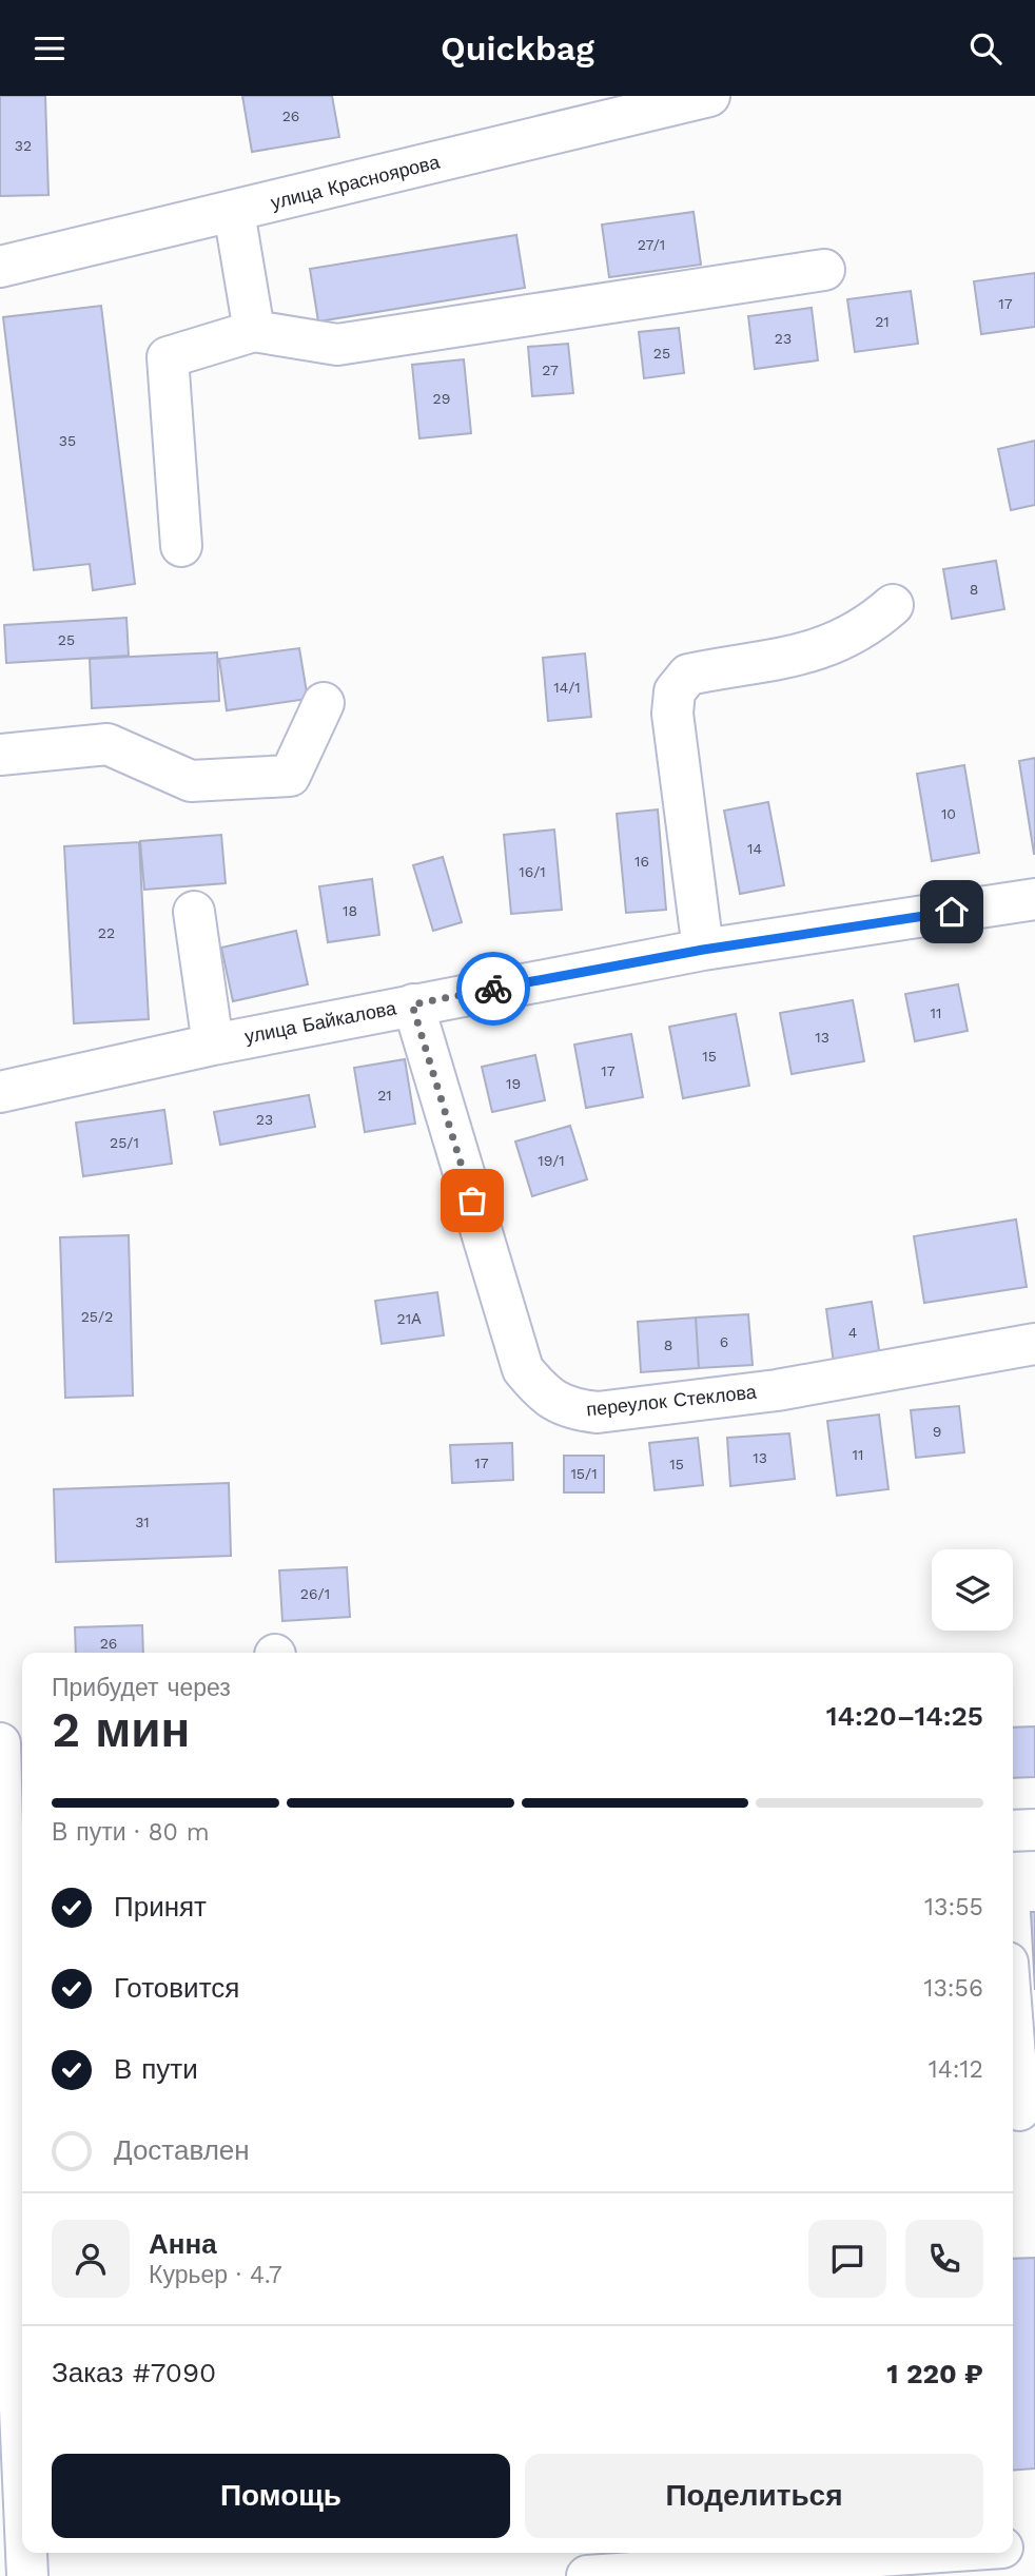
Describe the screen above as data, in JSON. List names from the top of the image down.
{
  "streets": {
    "street": ["улица Красноярова", "улица Байкалова", "переулок Стеклова"]
  },
  "crossings": [
    ["улица Байкалова", "переулок Стеклова"]
  ],
  "house_numbers": [
    "26",
    "32",
    "27/1",
    "17",
    "21",
    "23",
    "25",
    "27",
    "29",
    "35",
    "8",
    "25",
    "14/1",
    "10",
    "14",
    "16",
    "16/1",
    "18",
    "22",
    "11",
    "13",
    "15",
    "17",
    "19",
    "21",
    "23",
    "25/1",
    "19/1",
    "25/2",
    "21А",
    "4",
    "6",
    "8",
    "9",
    "11",
    "13",
    "17",
    "15",
    "15/1",
    "31",
    "26/1",
    "26"
  ],
  "page": {
    "header": "Quickbag",
    "heading": ["2 мин", "Прибудет через", "14:20–14:25"],
    "panel": [
      "Анна",
      "Курьер · 4.7",
      "Заказ #7090",
      "1 220 ₽"
    ],
    "bar": "В пути · 80 m",
    "list": [
      ["Принят", "13:55"],
      ["Готовится", "13:56"],
      ["В пути", "14:12"],
      "Доставлен"
    ],
    "buttons": ["Помощь", "Поделиться"]
  }
}
